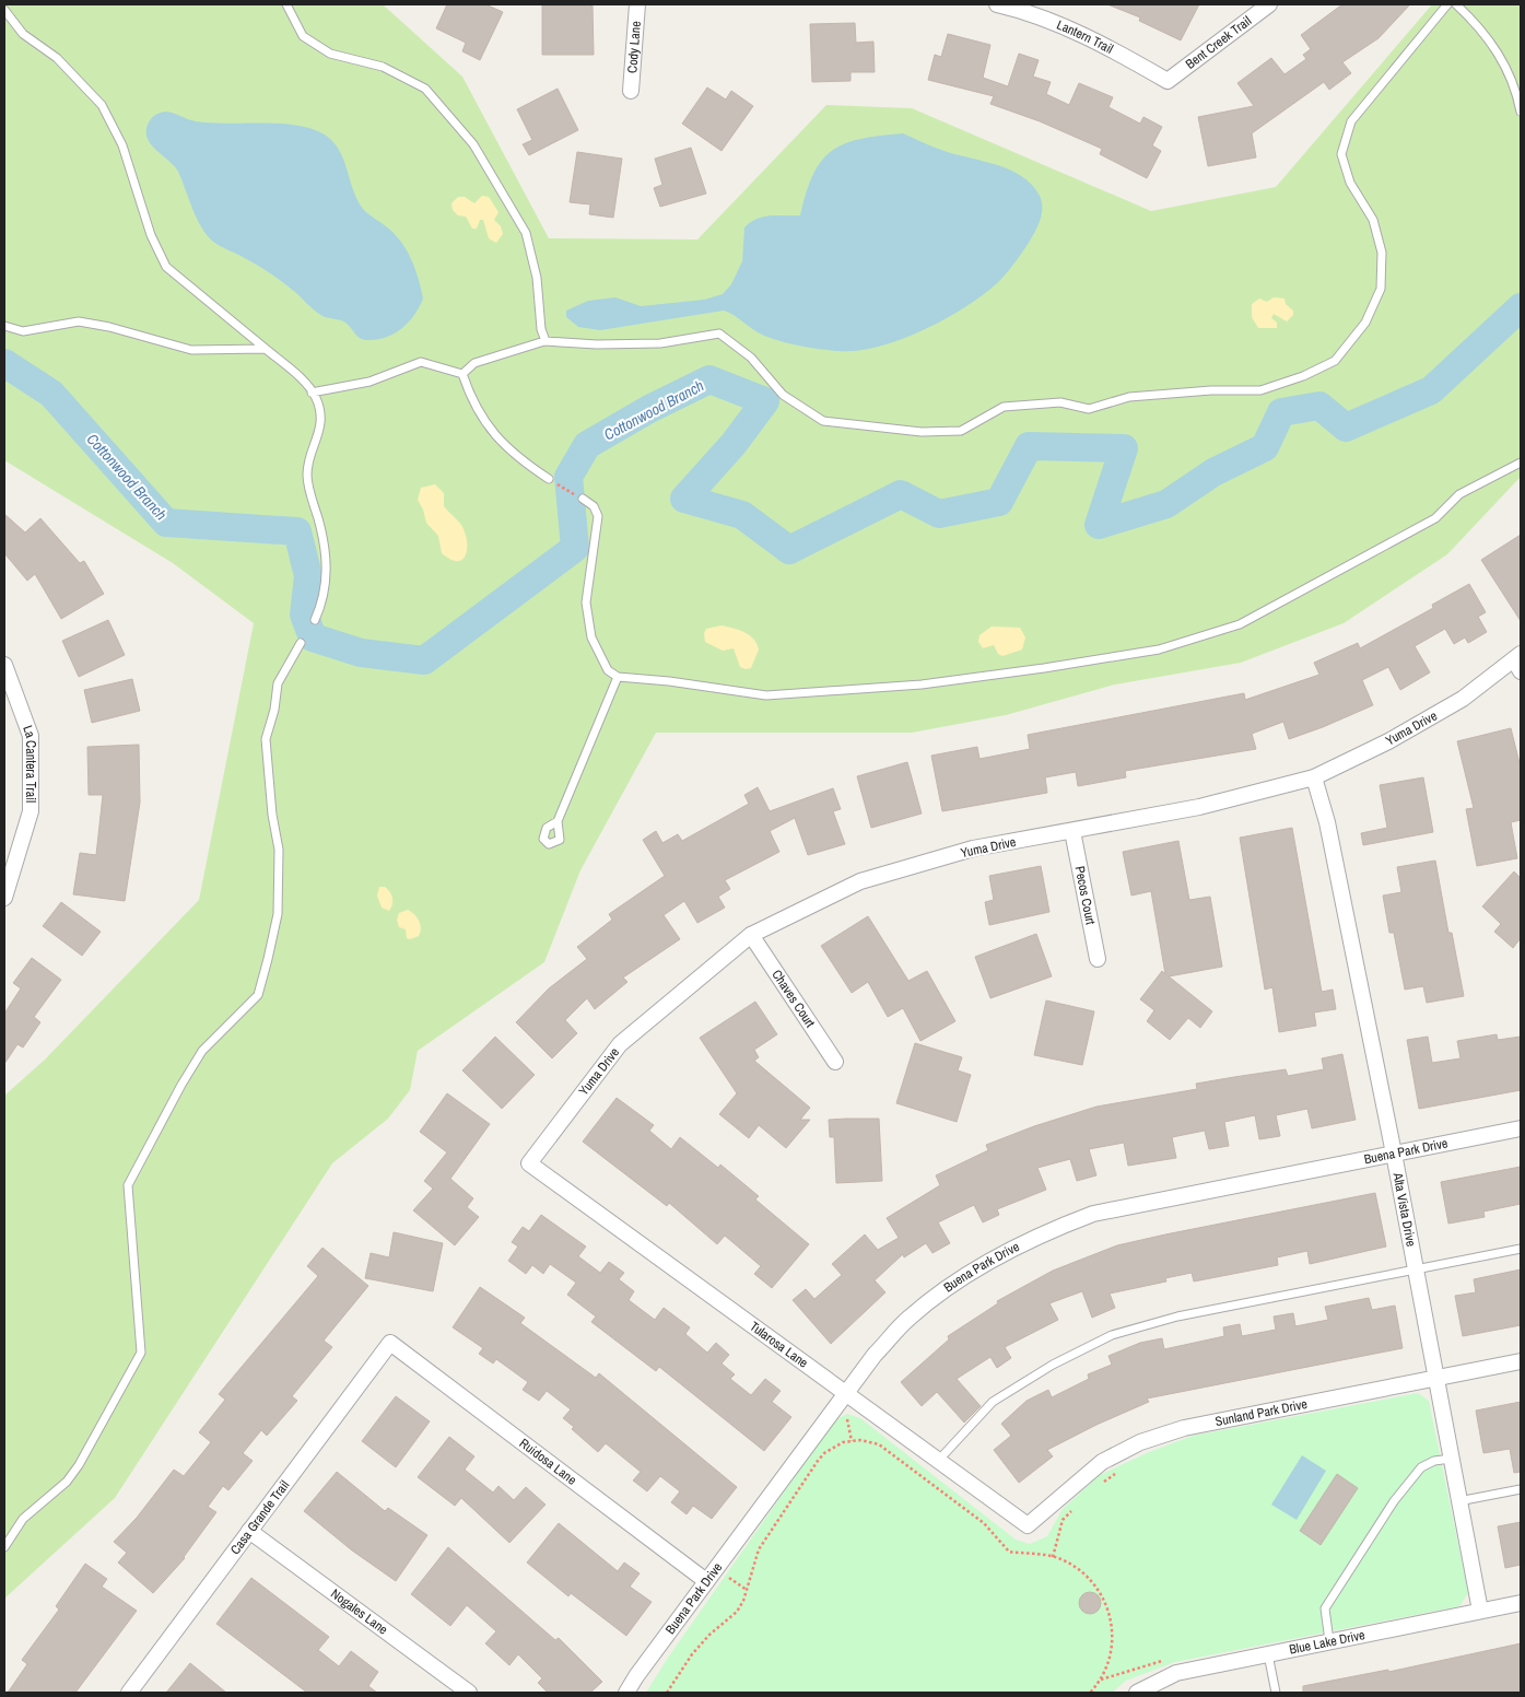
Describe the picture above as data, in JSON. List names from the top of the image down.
{
  "streets": {
    "street": [
      "Lantern Trail",
      "Bent Creek Trail",
      "Cody Lane",
      "Yuma Drive",
      "La Cantera Trail",
      "Pecos Court",
      "Chaves Court",
      "Buena Park Drive",
      "Alta Vista Drive",
      "Tularosa Lane",
      "Sunland Park Drive",
      "Ruidosa Lane",
      "Casa Grande Trail",
      "Nogales Lane",
      "Blue Lake Drive"
    ]
  },
  "crossings": [
    ["Lantern Trail", "Bent Creek Trail"],
    ["Yuma Drive", "Pecos Court"],
    ["Yuma Drive", "Chaves Court"],
    ["Yuma Drive", "Alta Vista Drive"],
    ["Yuma Drive", "Tularosa Lane"],
    ["Buena Park Drive", "Alta Vista Drive"],
    ["Buena Park Drive", "Tularosa Lane"],
    ["Buena Park Drive", "Ruidosa Lane"],
    ["Alta Vista Drive", "Sunland Park Drive"],
    ["Alta Vista Drive", "Blue Lake Drive"],
    ["Tularosa Lane", "Sunland Park Drive"],
    ["Ruidosa Lane", "Casa Grande Trail"],
    ["Casa Grande Trail", "Nogales Lane"]
  ],
  "water": ["Cottonwood Branch"]
}
